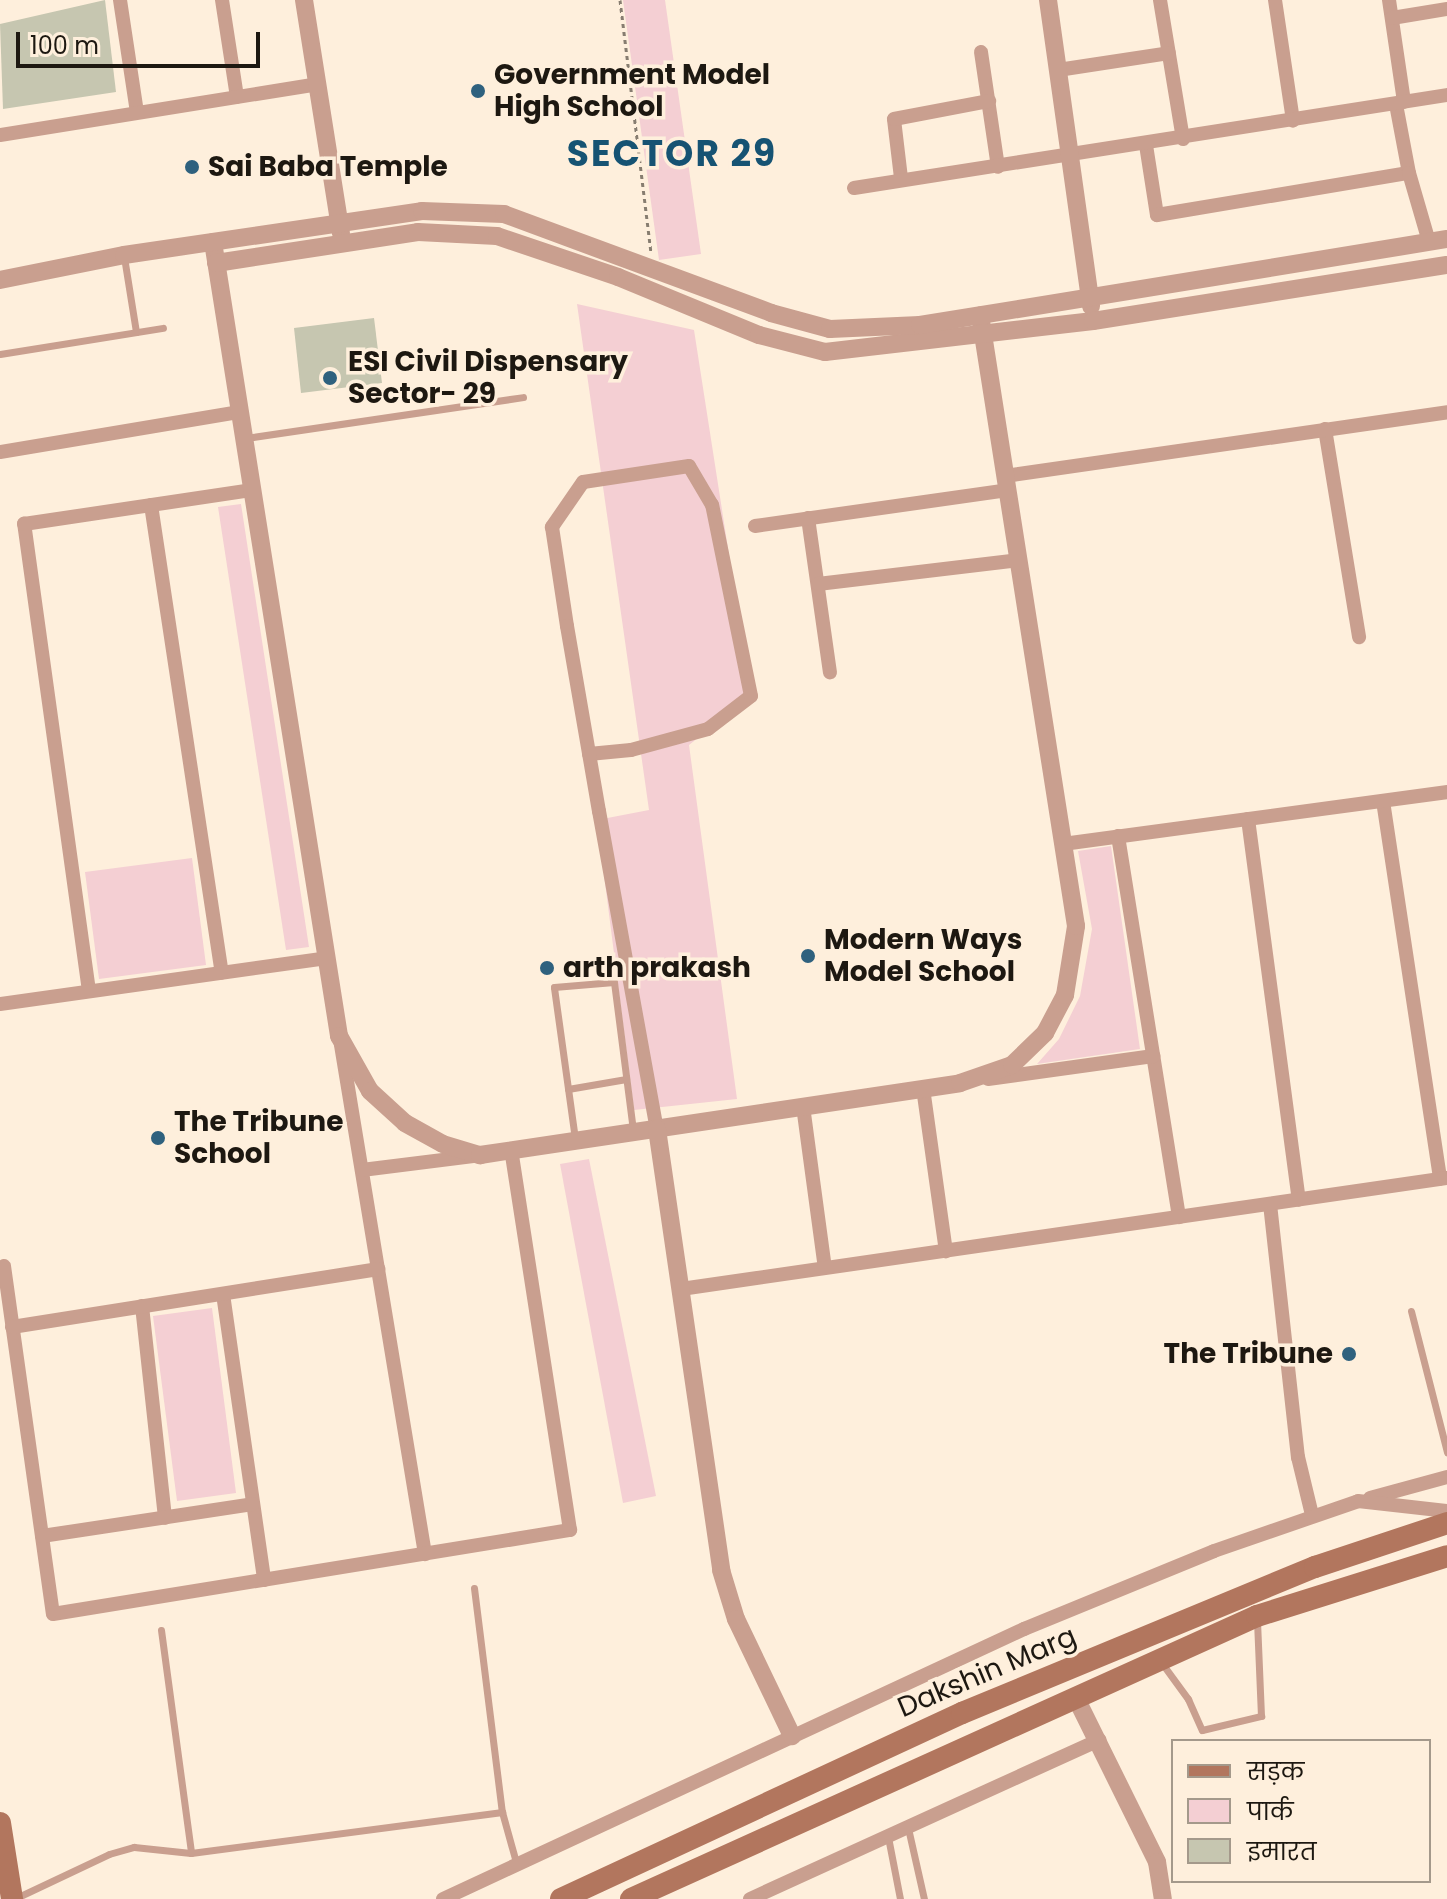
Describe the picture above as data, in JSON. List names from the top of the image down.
{
  "streets": {
    "main road": ["Dakshin Marg"]
  },
  "districts": ["SECTOR 29"],
  "places": [
    "Government Model High School",
    "Sai Baba Temple",
    "ESI Civil Dispensary Sector- 29",
    "Modern Ways Model School",
    "arth prakash",
    "The Tribune School",
    "The Tribune"
  ],
  "legend": ["सड़क", "पार्क", "इमारत"],
  "scale_bar": "100 m"
}
